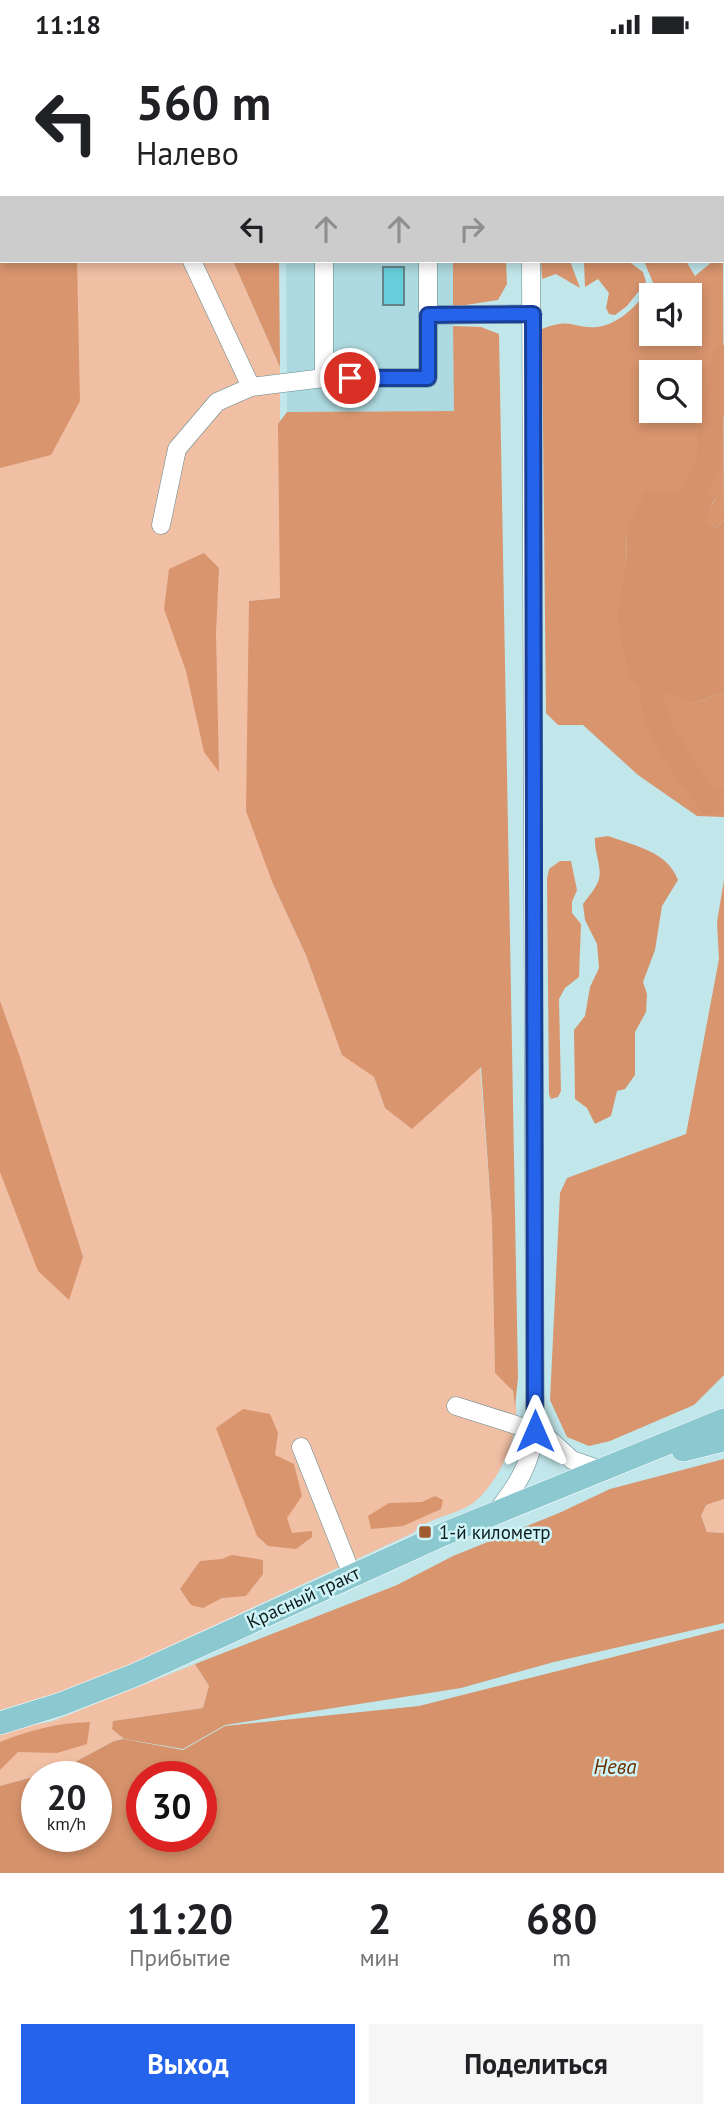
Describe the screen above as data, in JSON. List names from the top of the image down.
{
  "streets": {
    "main road": ["Красный тракт"]
  },
  "water": ["Нева"],
  "places": {
    "transit": ["1-й километр"]
  },
  "page": {
    "status": "11:18",
    "turn": ["560 m", "Налево"],
    "speed": "20 km/h",
    "limit": "30",
    "eta": [
      "11:20",
      "Прибытие",
      "2",
      "мин",
      "680",
      "m"
    ],
    "buttons": ["Выход", "Поделиться"]
  }
}
